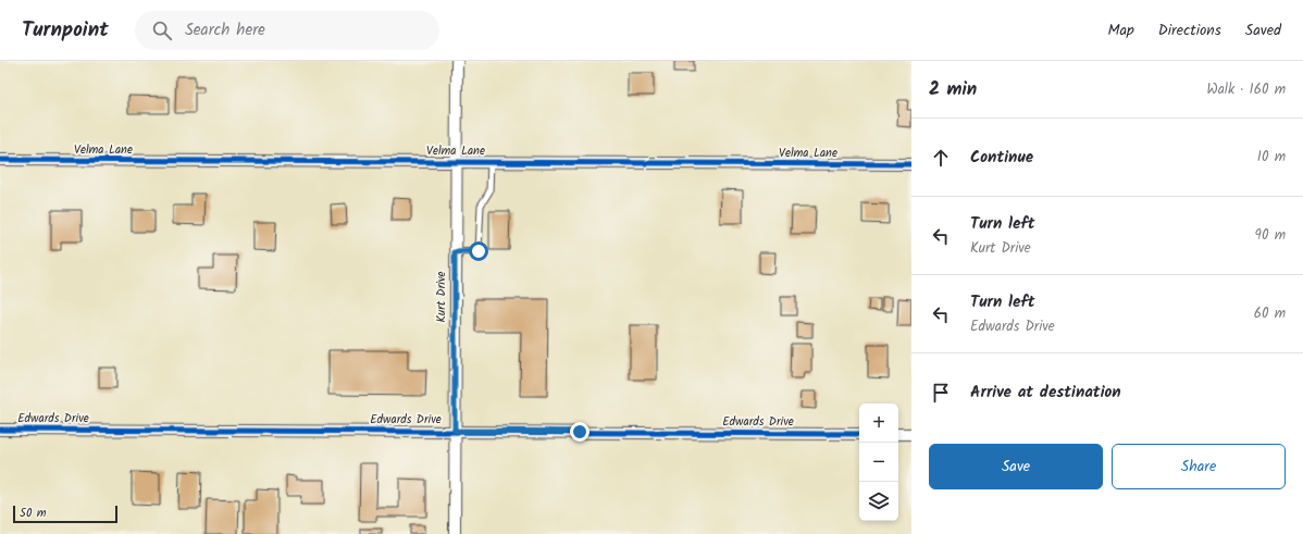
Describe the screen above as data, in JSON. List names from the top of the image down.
{
  "streets": {
    "street": ["Velma Lane", "Kurt Drive", "Edwards Drive"]
  },
  "crossings": [
    ["Velma Lane", "Kurt Drive"],
    ["Kurt Drive", "Edwards Drive"]
  ],
  "scale_bar": "50 m",
  "page": {
    "header": "Turnpoint",
    "search": "Search here",
    "nav": ["Map", "Directions", "Saved"],
    "heading": ["2 min", "Walk · 160 m"],
    "list": [
      ["Continue", "10 m"],
      ["Turn left", "Kurt Drive", "90 m"],
      ["Turn left", "Edwards Drive", "60 m"],
      "Arrive at destination"
    ],
    "map_buttons": ["+", "−"],
    "buttons": ["Save", "Share"],
    "scale": "50 m"
  }
}
